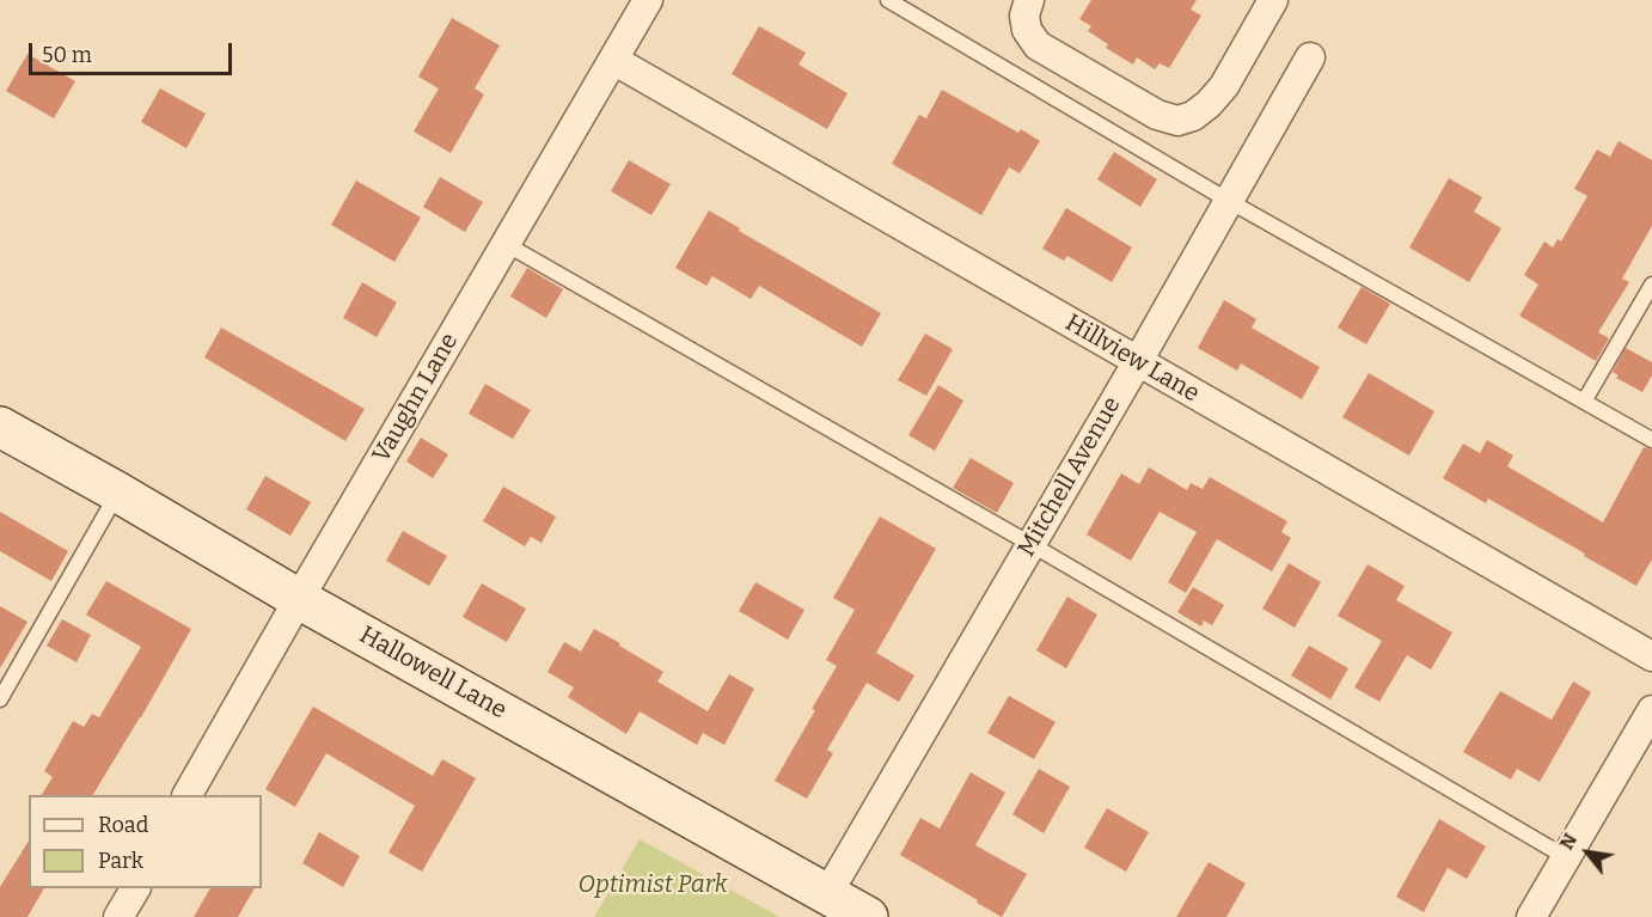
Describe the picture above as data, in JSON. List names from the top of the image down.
{
  "streets": {
    "street": [
      "Hillview Lane",
      "Vaughn Lane",
      "Mitchell Avenue",
      "Hallowell Lane"
    ]
  },
  "crossings": [
    ["Hillview Lane", "Vaughn Lane"],
    ["Hillview Lane", "Mitchell Avenue"],
    ["Vaughn Lane", "Hallowell Lane"],
    ["Mitchell Avenue", "Hallowell Lane"]
  ],
  "parks": ["Optimist Park"],
  "legend": ["Road", "Park"],
  "scale_bar": "50 m",
  "north": "top left"
}
